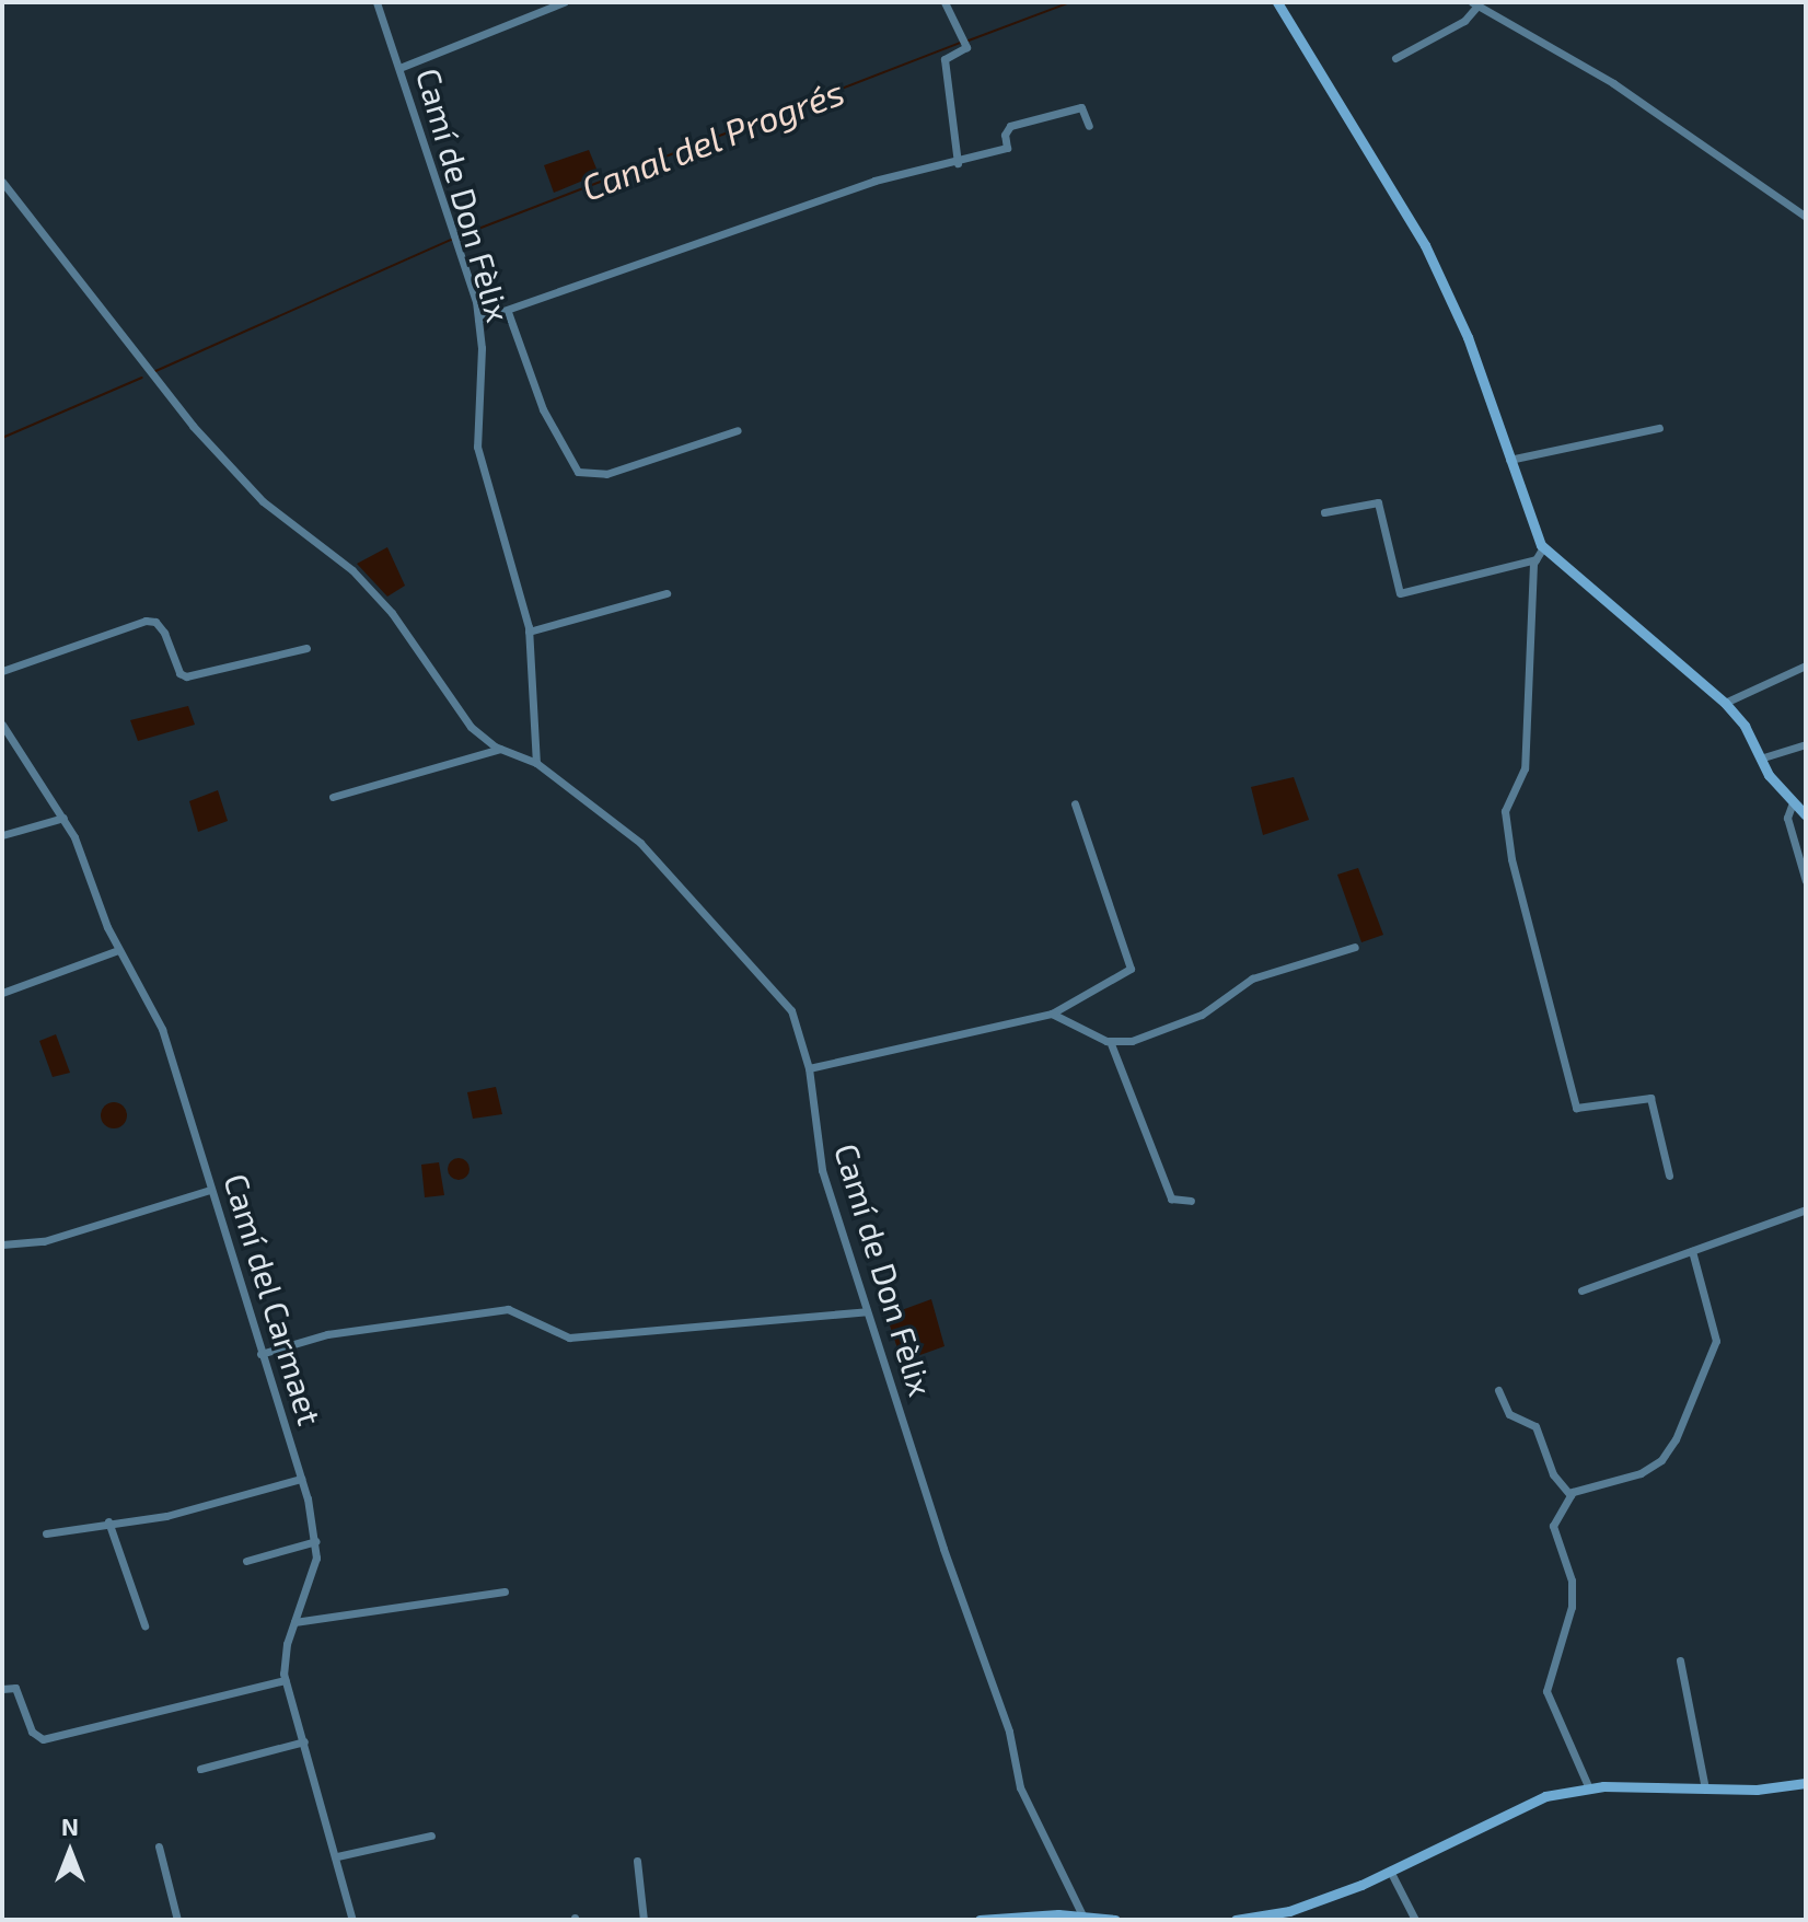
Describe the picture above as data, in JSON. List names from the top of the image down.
{
  "streets": {
    "street": ["Camí de Don Fèlix", "Camí del Carmaet"]
  },
  "water": ["Canal del Progrés"],
  "north": "top"
}
